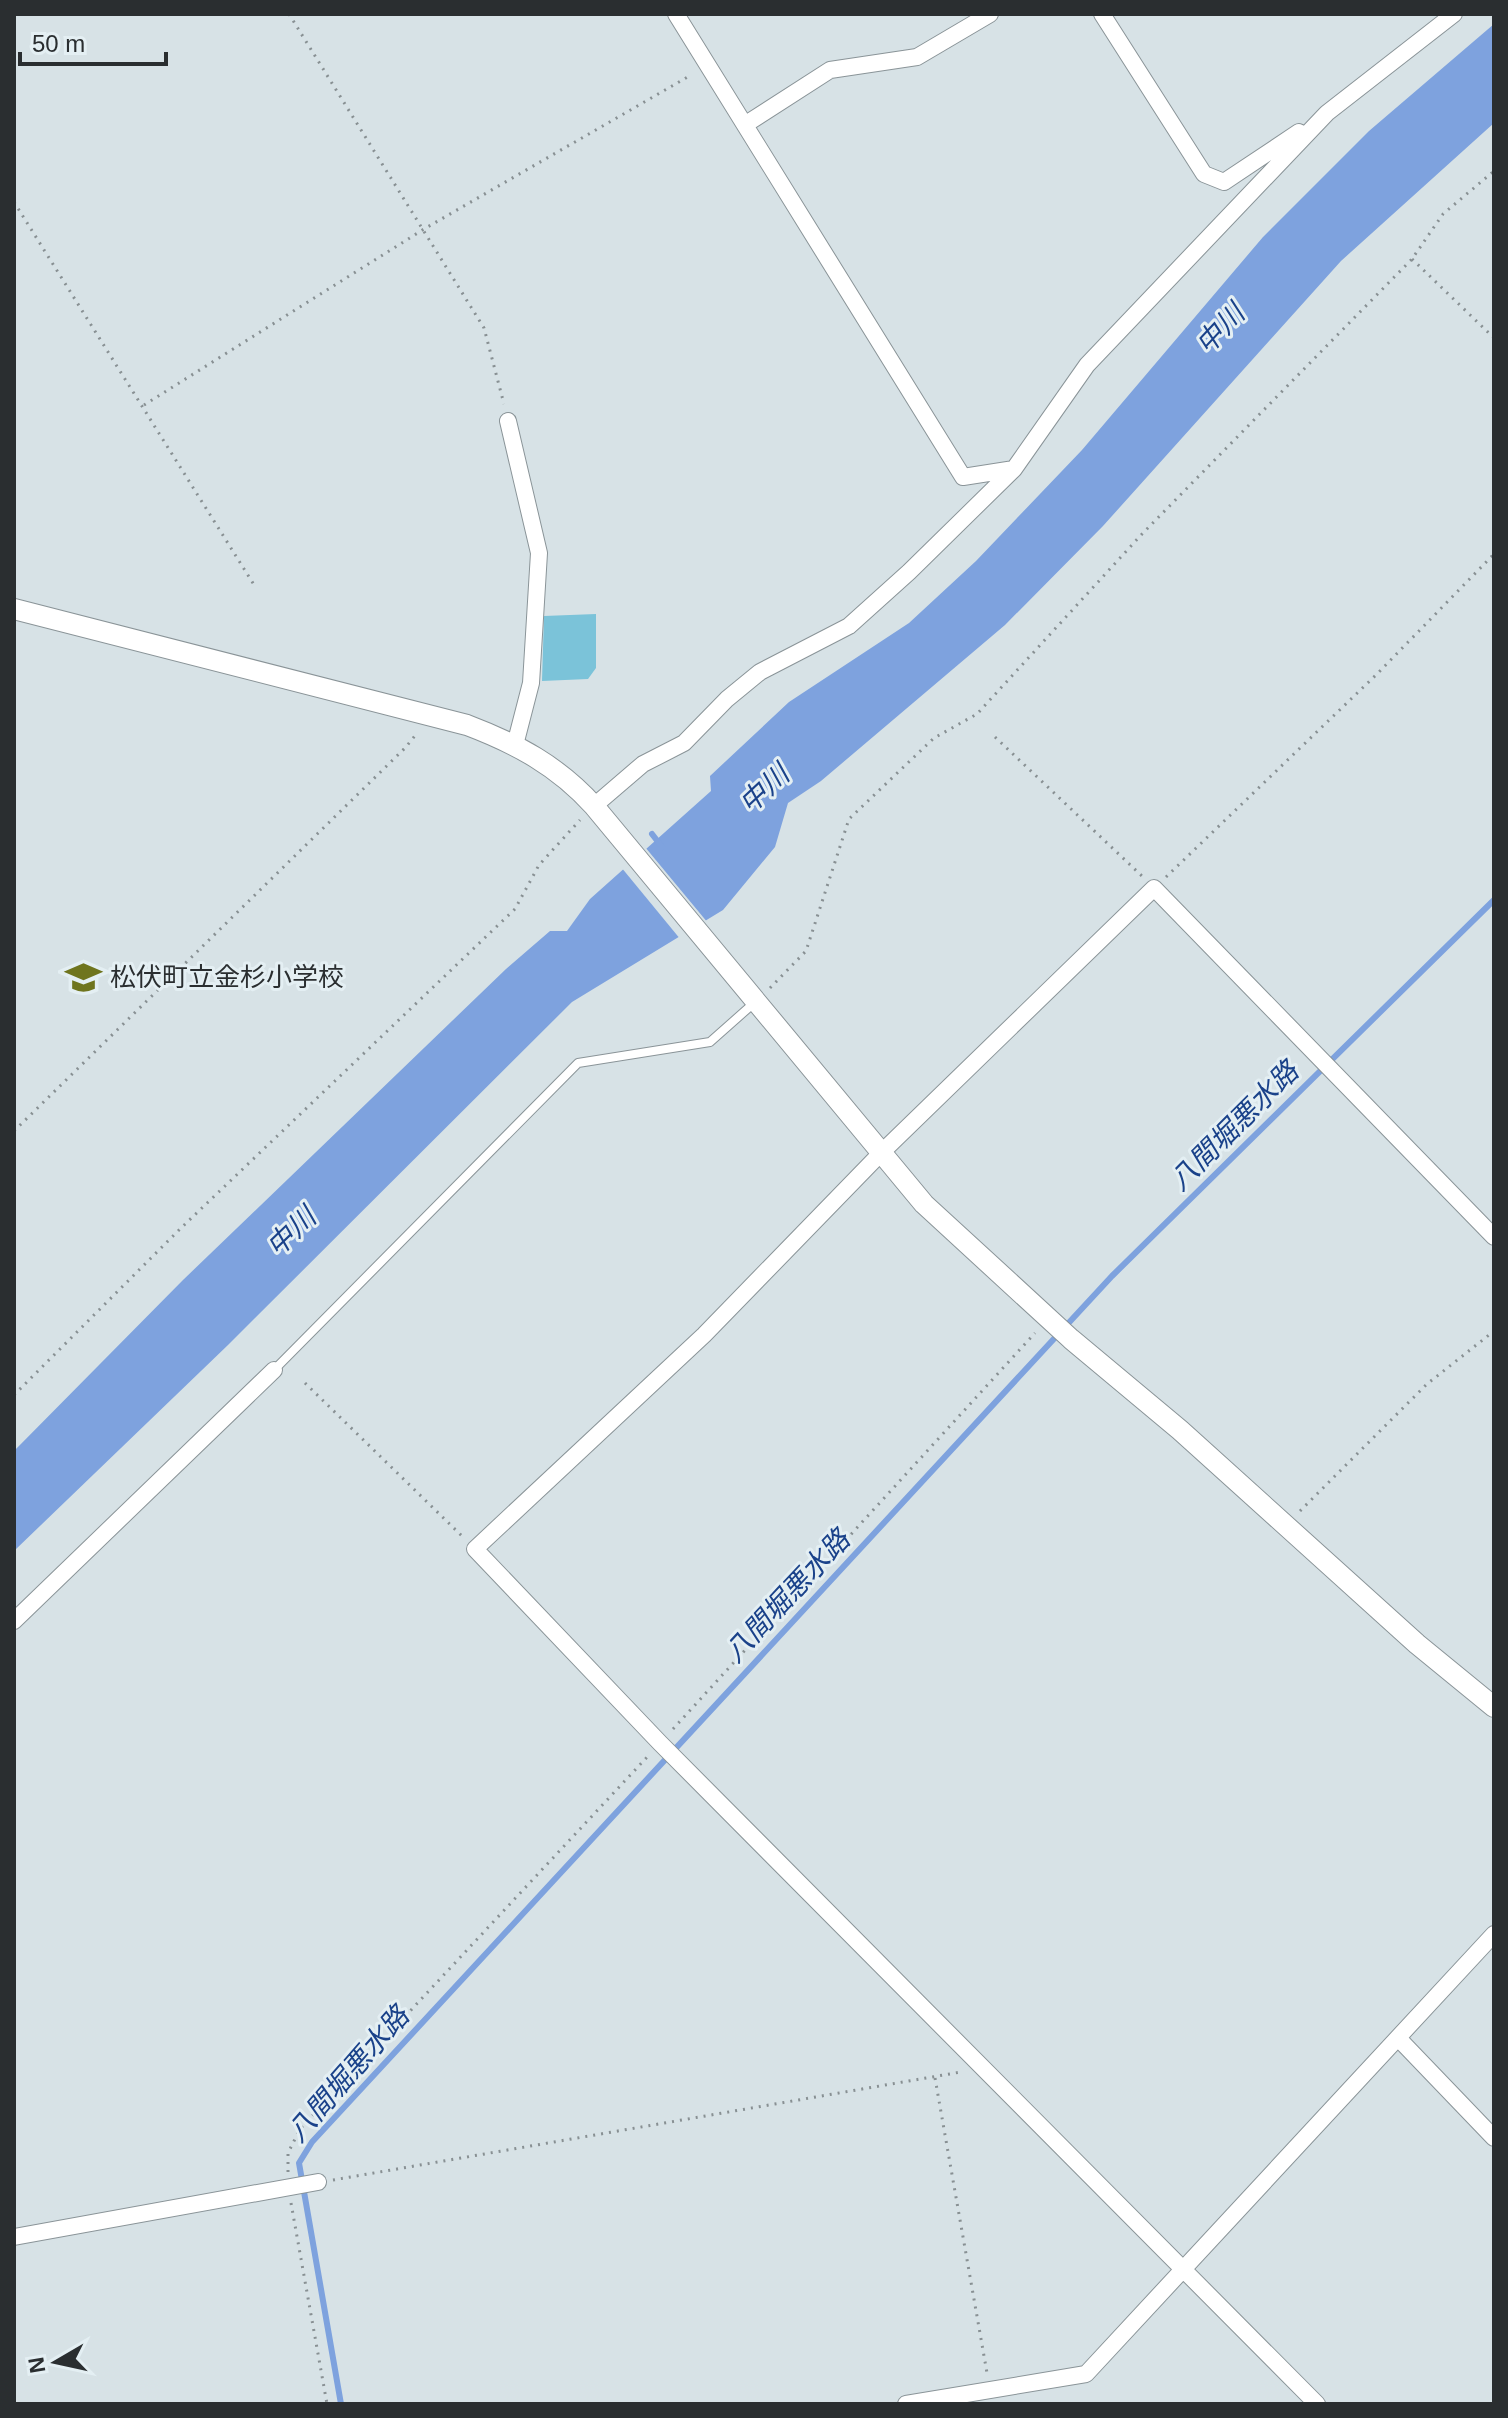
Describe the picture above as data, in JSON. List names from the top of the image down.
{
  "water": ["中川", "八間堀悪水路"],
  "places": {
    "school or university": ["松伏町立金杉小学校"]
  },
  "scale_bar": "50 m",
  "north": "left"
}
